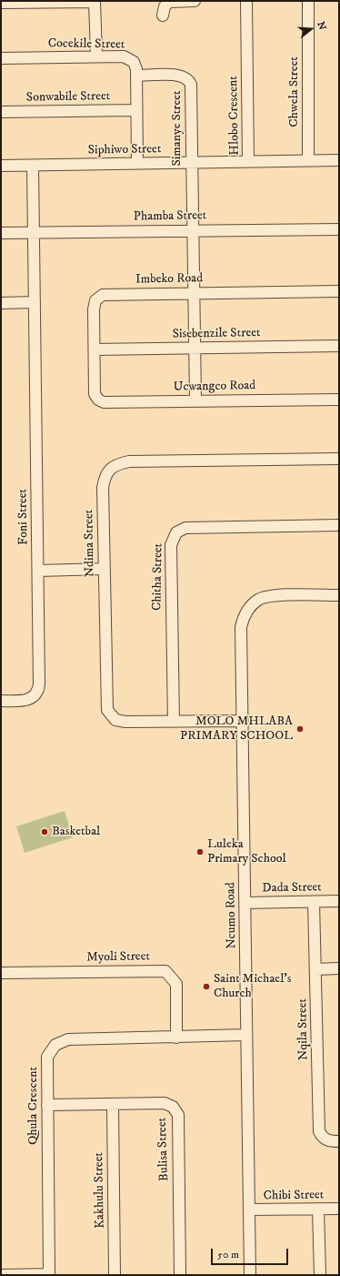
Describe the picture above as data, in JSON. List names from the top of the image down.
{
  "streets": {
    "street": [
      "Cocekile Street",
      "Chwela Street",
      "Sonwabile Street",
      "Hlobo Crescent",
      "Simanye Street",
      "Siphiwo Street",
      "Phamba Street",
      "Imbeko Road",
      "Sisebenzile Street",
      "Ucwangco Road",
      "Foni Street",
      "Ndima Street",
      "Chitha Street",
      "Dada Street",
      "Ncumo Road",
      "Myoli Street",
      "Nqila Street",
      "Qhula Crescent",
      "Bulisa Street",
      "Kakhulu Street",
      "Chibi Street"
    ]
  },
  "crossings": [
    ["Cocekile Street", "Sonwabile Street"],
    ["Cocekile Street", "Simanye Street"],
    ["Cocekile Street", "Siphiwo Street"],
    ["Chwela Street", "Hlobo Crescent"],
    ["Hlobo Crescent", "Siphiwo Street"],
    ["Simanye Street", "Siphiwo Street"],
    ["Simanye Street", "Phamba Street"],
    ["Simanye Street", "Imbeko Road"],
    ["Simanye Street", "Sisebenzile Street"],
    ["Simanye Street", "Ucwangco Road"],
    ["Siphiwo Street", "Foni Street"],
    ["Phamba Street", "Foni Street"],
    ["Imbeko Road", "Sisebenzile Street"],
    ["Imbeko Road", "Ucwangco Road"],
    ["Ndima Street", "Chitha Street"],
    ["Ndima Street", "Ncumo Road"],
    ["Dada Street", "Ncumo Road"],
    ["Dada Street", "Nqila Street"],
    ["Ncumo Road", "Qhula Crescent"],
    ["Ncumo Road", "Chibi Street"],
    ["Myoli Street", "Qhula Crescent"],
    ["Qhula Crescent", "Bulisa Street"],
    ["Bulisa Street", "Kakhulu Street"]
  ],
  "places": [
    "MOLO MHLABA PRIMARY SCHOOL",
    "Basketbal",
    "Luleka Primary School",
    "Saint Michael's Church"
  ],
  "scale_bar": "50 m",
  "north": "right"
}
